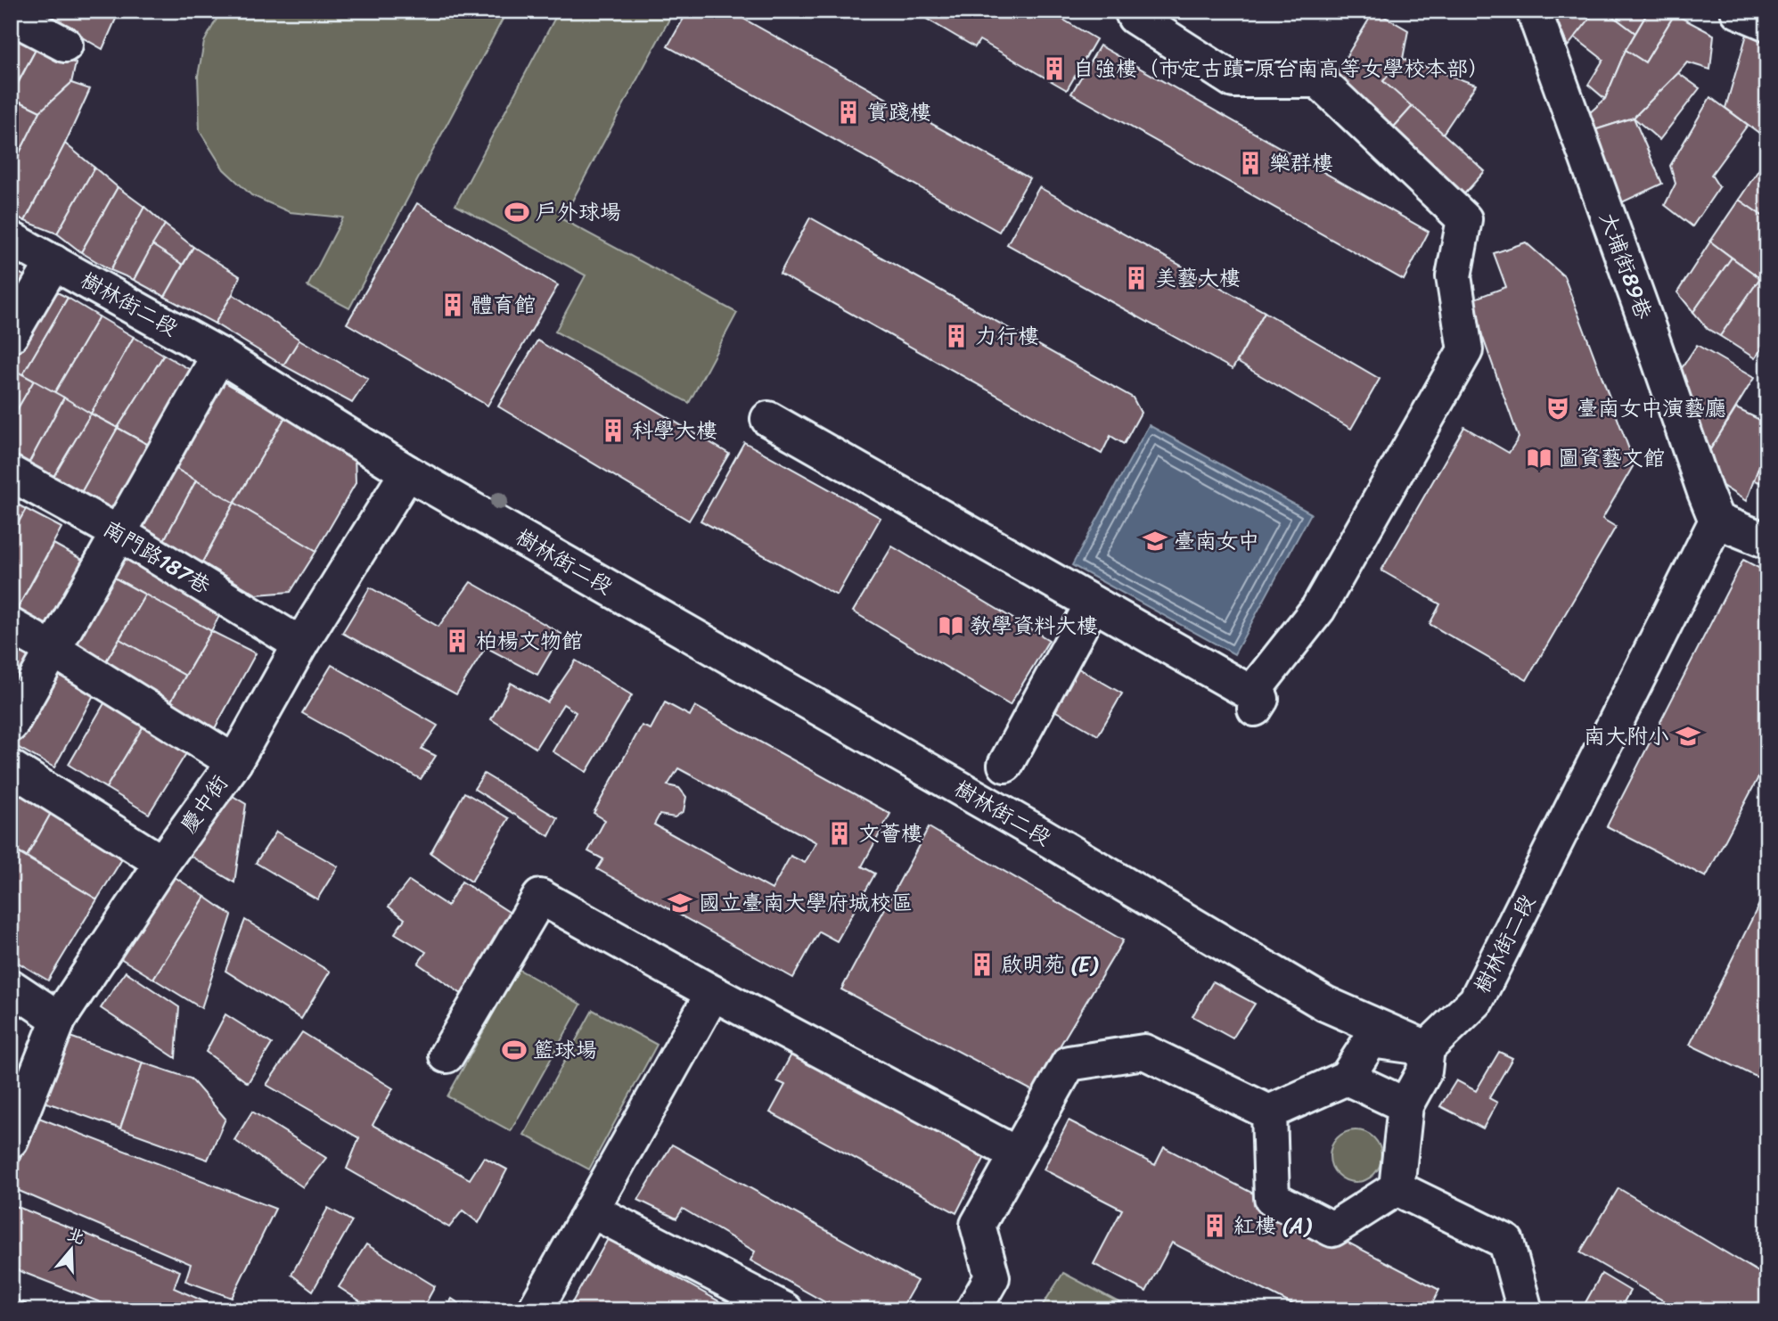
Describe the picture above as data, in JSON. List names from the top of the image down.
{
  "streets": {
    "street": [
      "大埔街89巷",
      "樹林街二段",
      "南門路187巷",
      "慶中街"
    ]
  },
  "crossings": [
    ["大埔街89巷", "樹林街二段"],
    ["樹林街二段", "慶中街"],
    ["南門路187巷", "慶中街"]
  ],
  "places": {
    "building": [
      "自強樓（市定古蹟-原台南高等女學校本部）",
      "實踐樓",
      "樂群樓",
      "美藝大樓",
      "體育館",
      "力行樓",
      "科學大樓",
      "柏楊文物館",
      "文薈樓",
      "啟明苑 (E)",
      "紅樓 (A)"
    ],
    "sports": ["戶外球場", "籃球場"],
    "theatre": ["臺南女中演藝廳"],
    "library": ["圖資藝文館", "教學資料大樓"],
    "school or university": ["臺南女中", "南大附小", "國立臺南大學府城校區"]
  },
  "north": "top"
}
